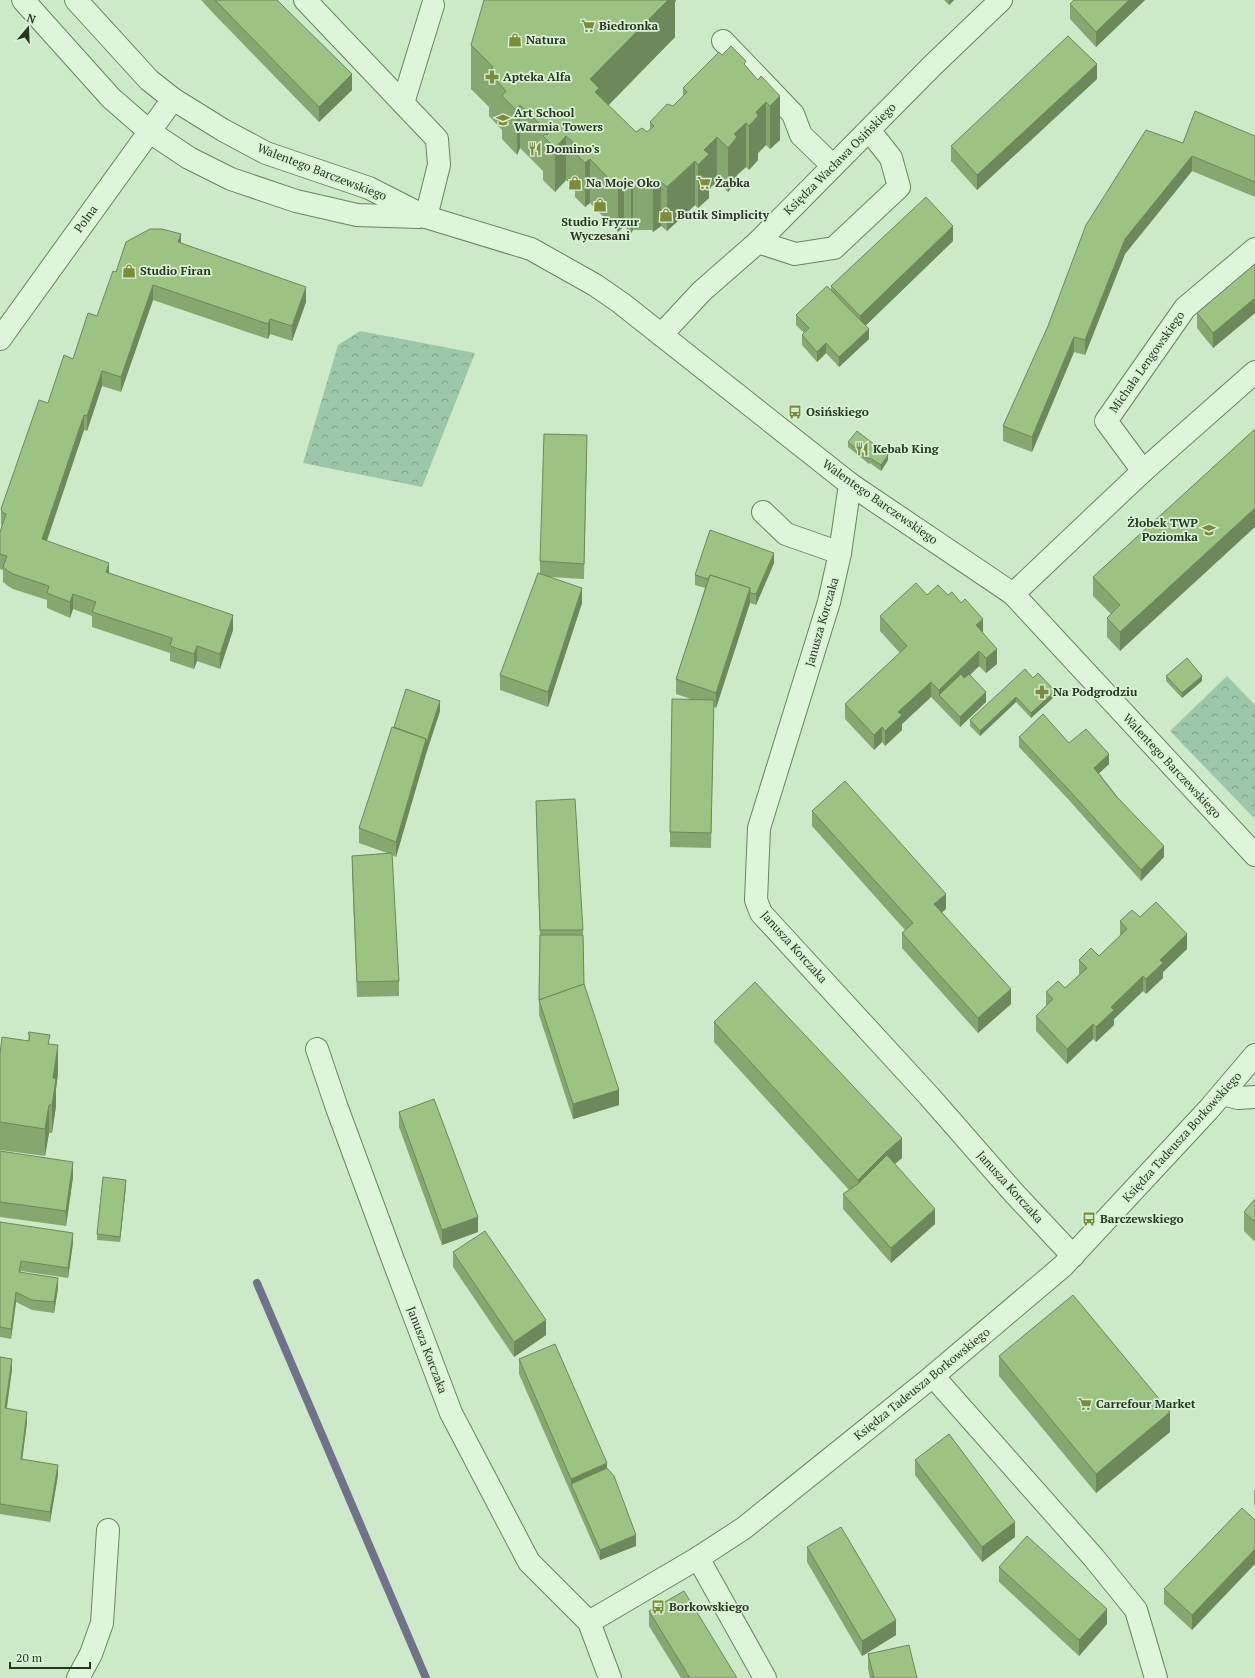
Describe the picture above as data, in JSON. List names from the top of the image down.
{
  "streets": {
    "street": [
      "Księdza Wacława Osińskiego",
      "Walentego Barczewskiego",
      "Polna",
      "Michała Lengowskiego",
      "Janusza Korczaka",
      "Księdza Tadeusza Borkowskiego"
    ]
  },
  "crossings": [
    ["Księdza Wacława Osińskiego", "Walentego Barczewskiego"],
    ["Walentego Barczewskiego", "Polna"],
    ["Walentego Barczewskiego", "Janusza Korczaka"],
    ["Janusza Korczaka", "Księdza Tadeusza Borkowskiego"]
  ],
  "places": {
    "supermarket": ["Biedronka", "Żabka", "Carrefour Market"],
    "shop": [
      "Natura",
      "Na Moje Oko",
      "Studio Fryzur Wyczesani",
      "Butik Simplicity",
      "Studio Firan"
    ],
    "pharmacy": ["Apteka Alfa", "Na Podgrodziu"],
    "school or university": ["Art School Warmia Towers", "Żłobek TWP Poziomka"],
    "restaurant": ["Domino's", "Kebab King"],
    "bus stop": ["Osińskiego", "Barczewskiego", "Borkowskiego"]
  },
  "scale_bar": "20 m",
  "north": "top"
}
